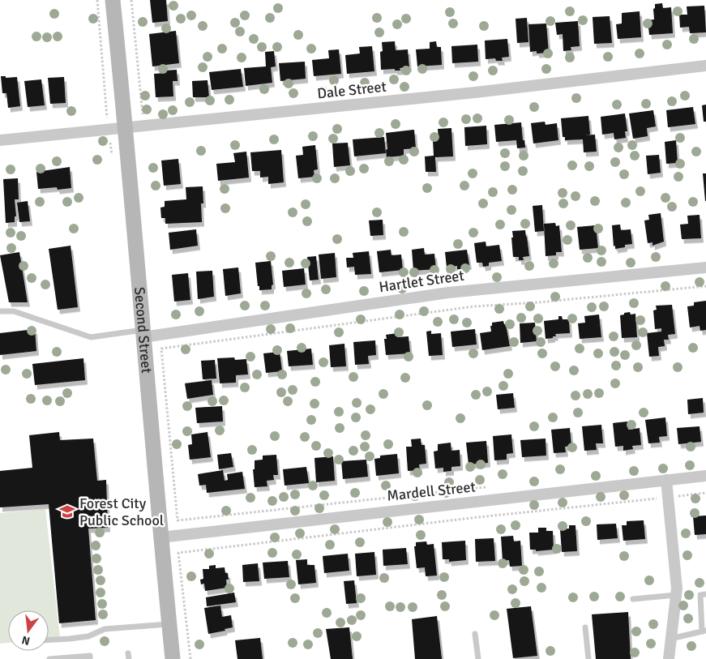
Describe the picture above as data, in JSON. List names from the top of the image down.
{
  "streets": {
    "street": [
      "Dale Street",
      "Hartlet Street",
      "Second Street",
      "Mardell Street"
    ]
  },
  "crossings": [
    ["Dale Street", "Second Street"],
    ["Hartlet Street", "Second Street"],
    ["Second Street", "Mardell Street"]
  ],
  "places": {
    "school or university": ["Forest City Public School"]
  },
  "north": "bottom"
}
